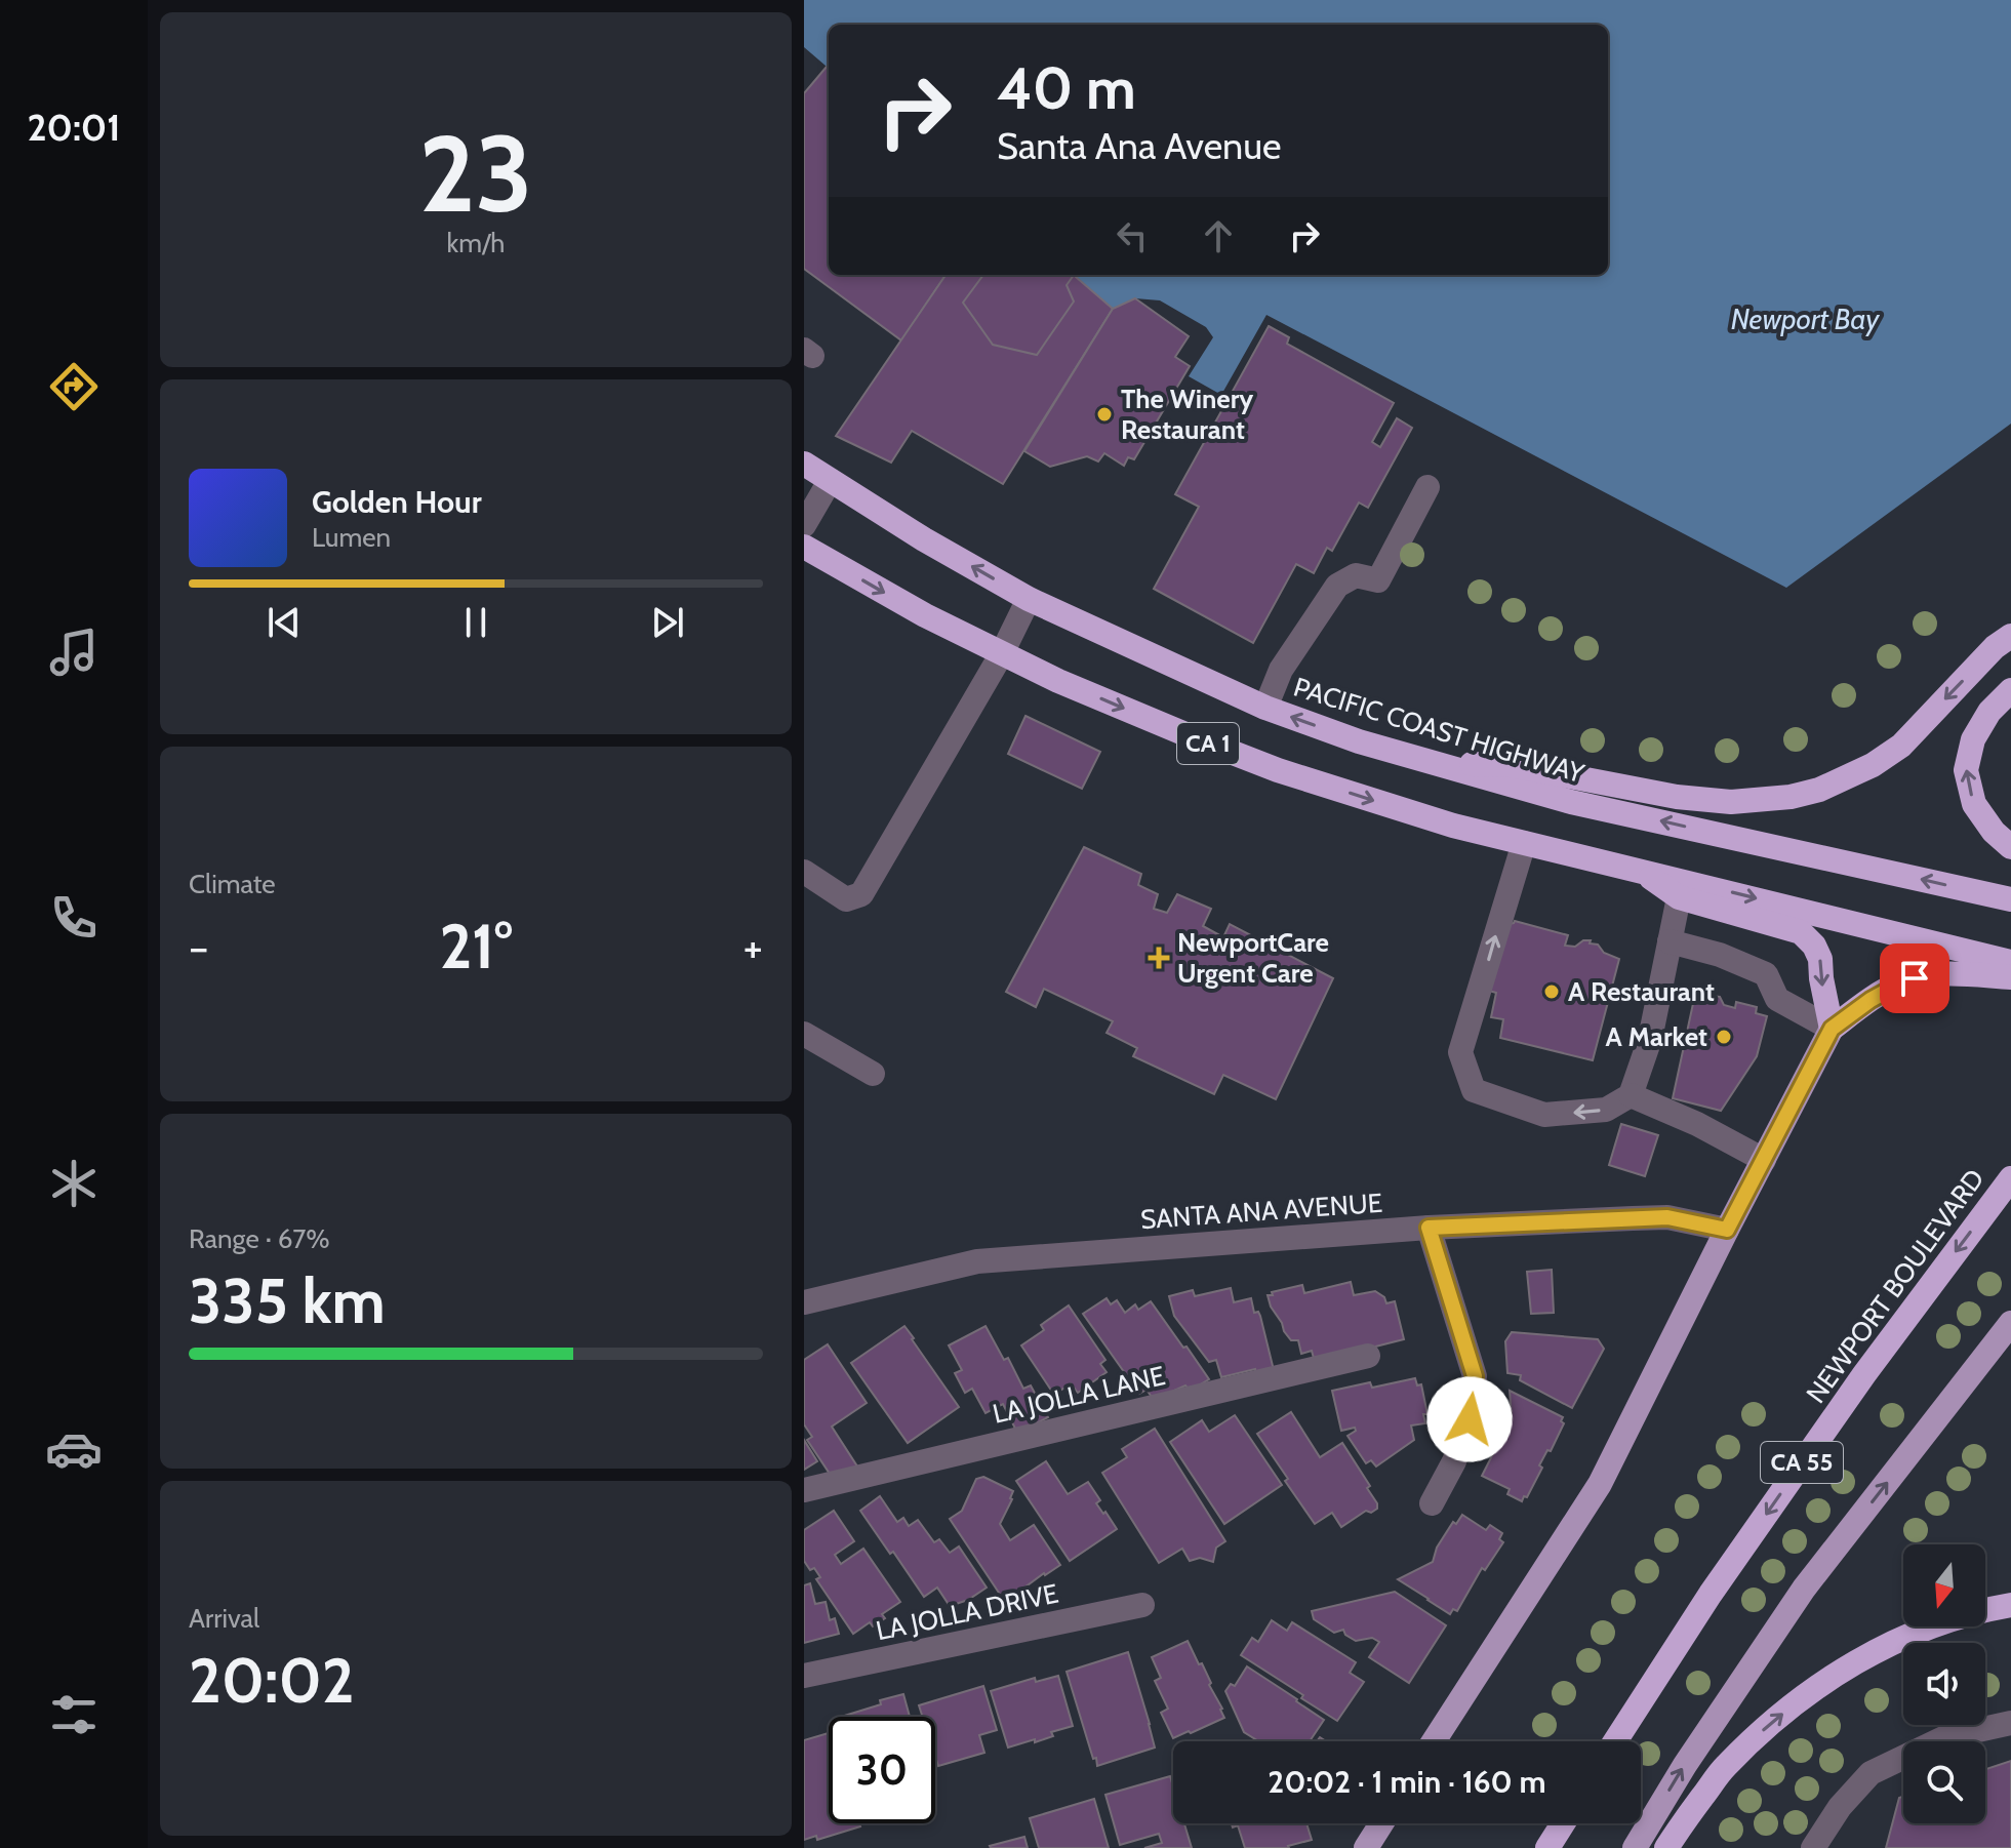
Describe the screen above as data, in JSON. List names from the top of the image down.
{
  "streets": {
    "highway": [
      "PACIFIC COAST HIGHWAY",
      "CA 1",
      "NEWPORT BOULEVARD",
      "CA 55"
    ],
    "street": ["SANTA ANA AVENUE", "LA JOLLA LANE", "LA JOLLA DRIVE"]
  },
  "water": ["Newport Bay"],
  "places": {
    "other": ["The Winery Restaurant", "A Restaurant", "A Market"],
    "health": ["NewportCare Urgent Care"]
  },
  "north": "bottom",
  "page": {
    "tabs": "20:01",
    "tile": [
      ["23", "km/h"],
      "Climate",
      ["Range · 67%", "335 km"],
      ["Arrival", "20:02"]
    ],
    "turn": ["40 m", "Santa Ana Avenue"],
    "song": ["Golden Hour", "Lumen"],
    "heat": ["−", "21°", "+"],
    "limit": "30",
    "trip": "20:02 · 1 min · 160 m"
  }
}
